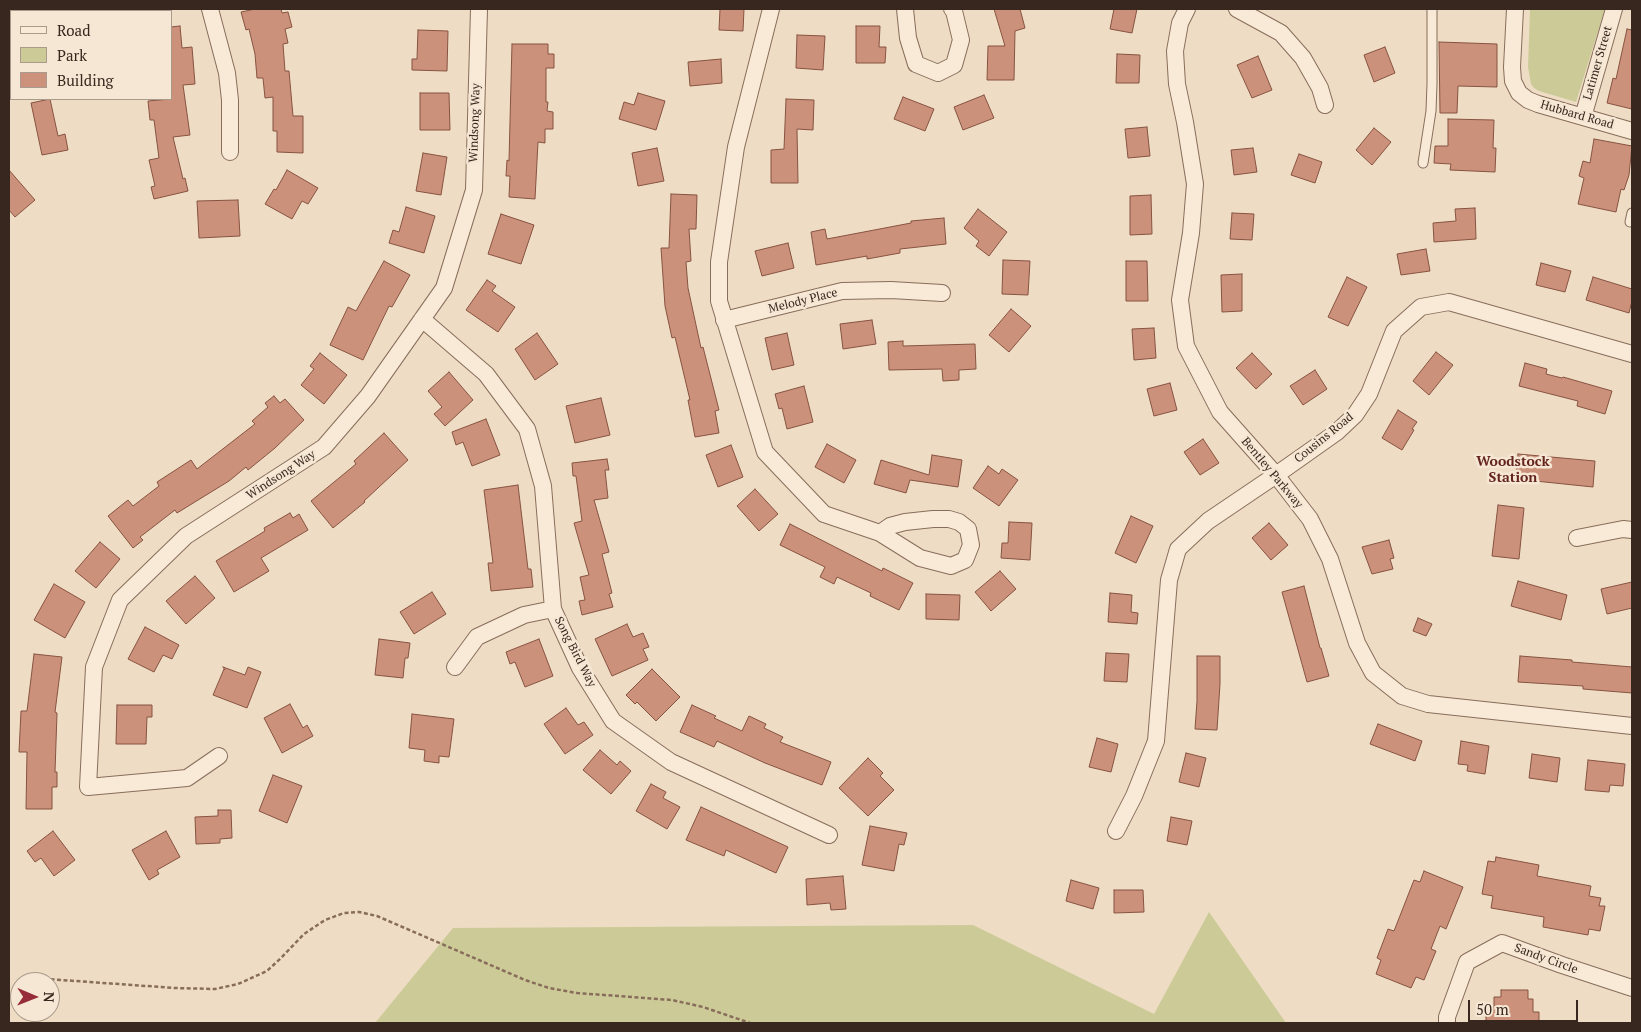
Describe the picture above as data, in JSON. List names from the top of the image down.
{
  "streets": {
    "street": [
      "Latimer Street",
      "Hubbard Road",
      "Windsong Way",
      "Melody Place",
      "Cousins Road",
      "Bentley Parkway",
      "Song Bird Way",
      "Sandy Circle"
    ]
  },
  "crossings": [
    ["Latimer Street", "Hubbard Road"],
    ["Windsong Way", "Song Bird Way"],
    ["Cousins Road", "Bentley Parkway"]
  ],
  "districts": ["Woodstock Station"],
  "legend": ["Road", "Park", "Building"],
  "scale_bar": "50 m",
  "north": "right"
}
